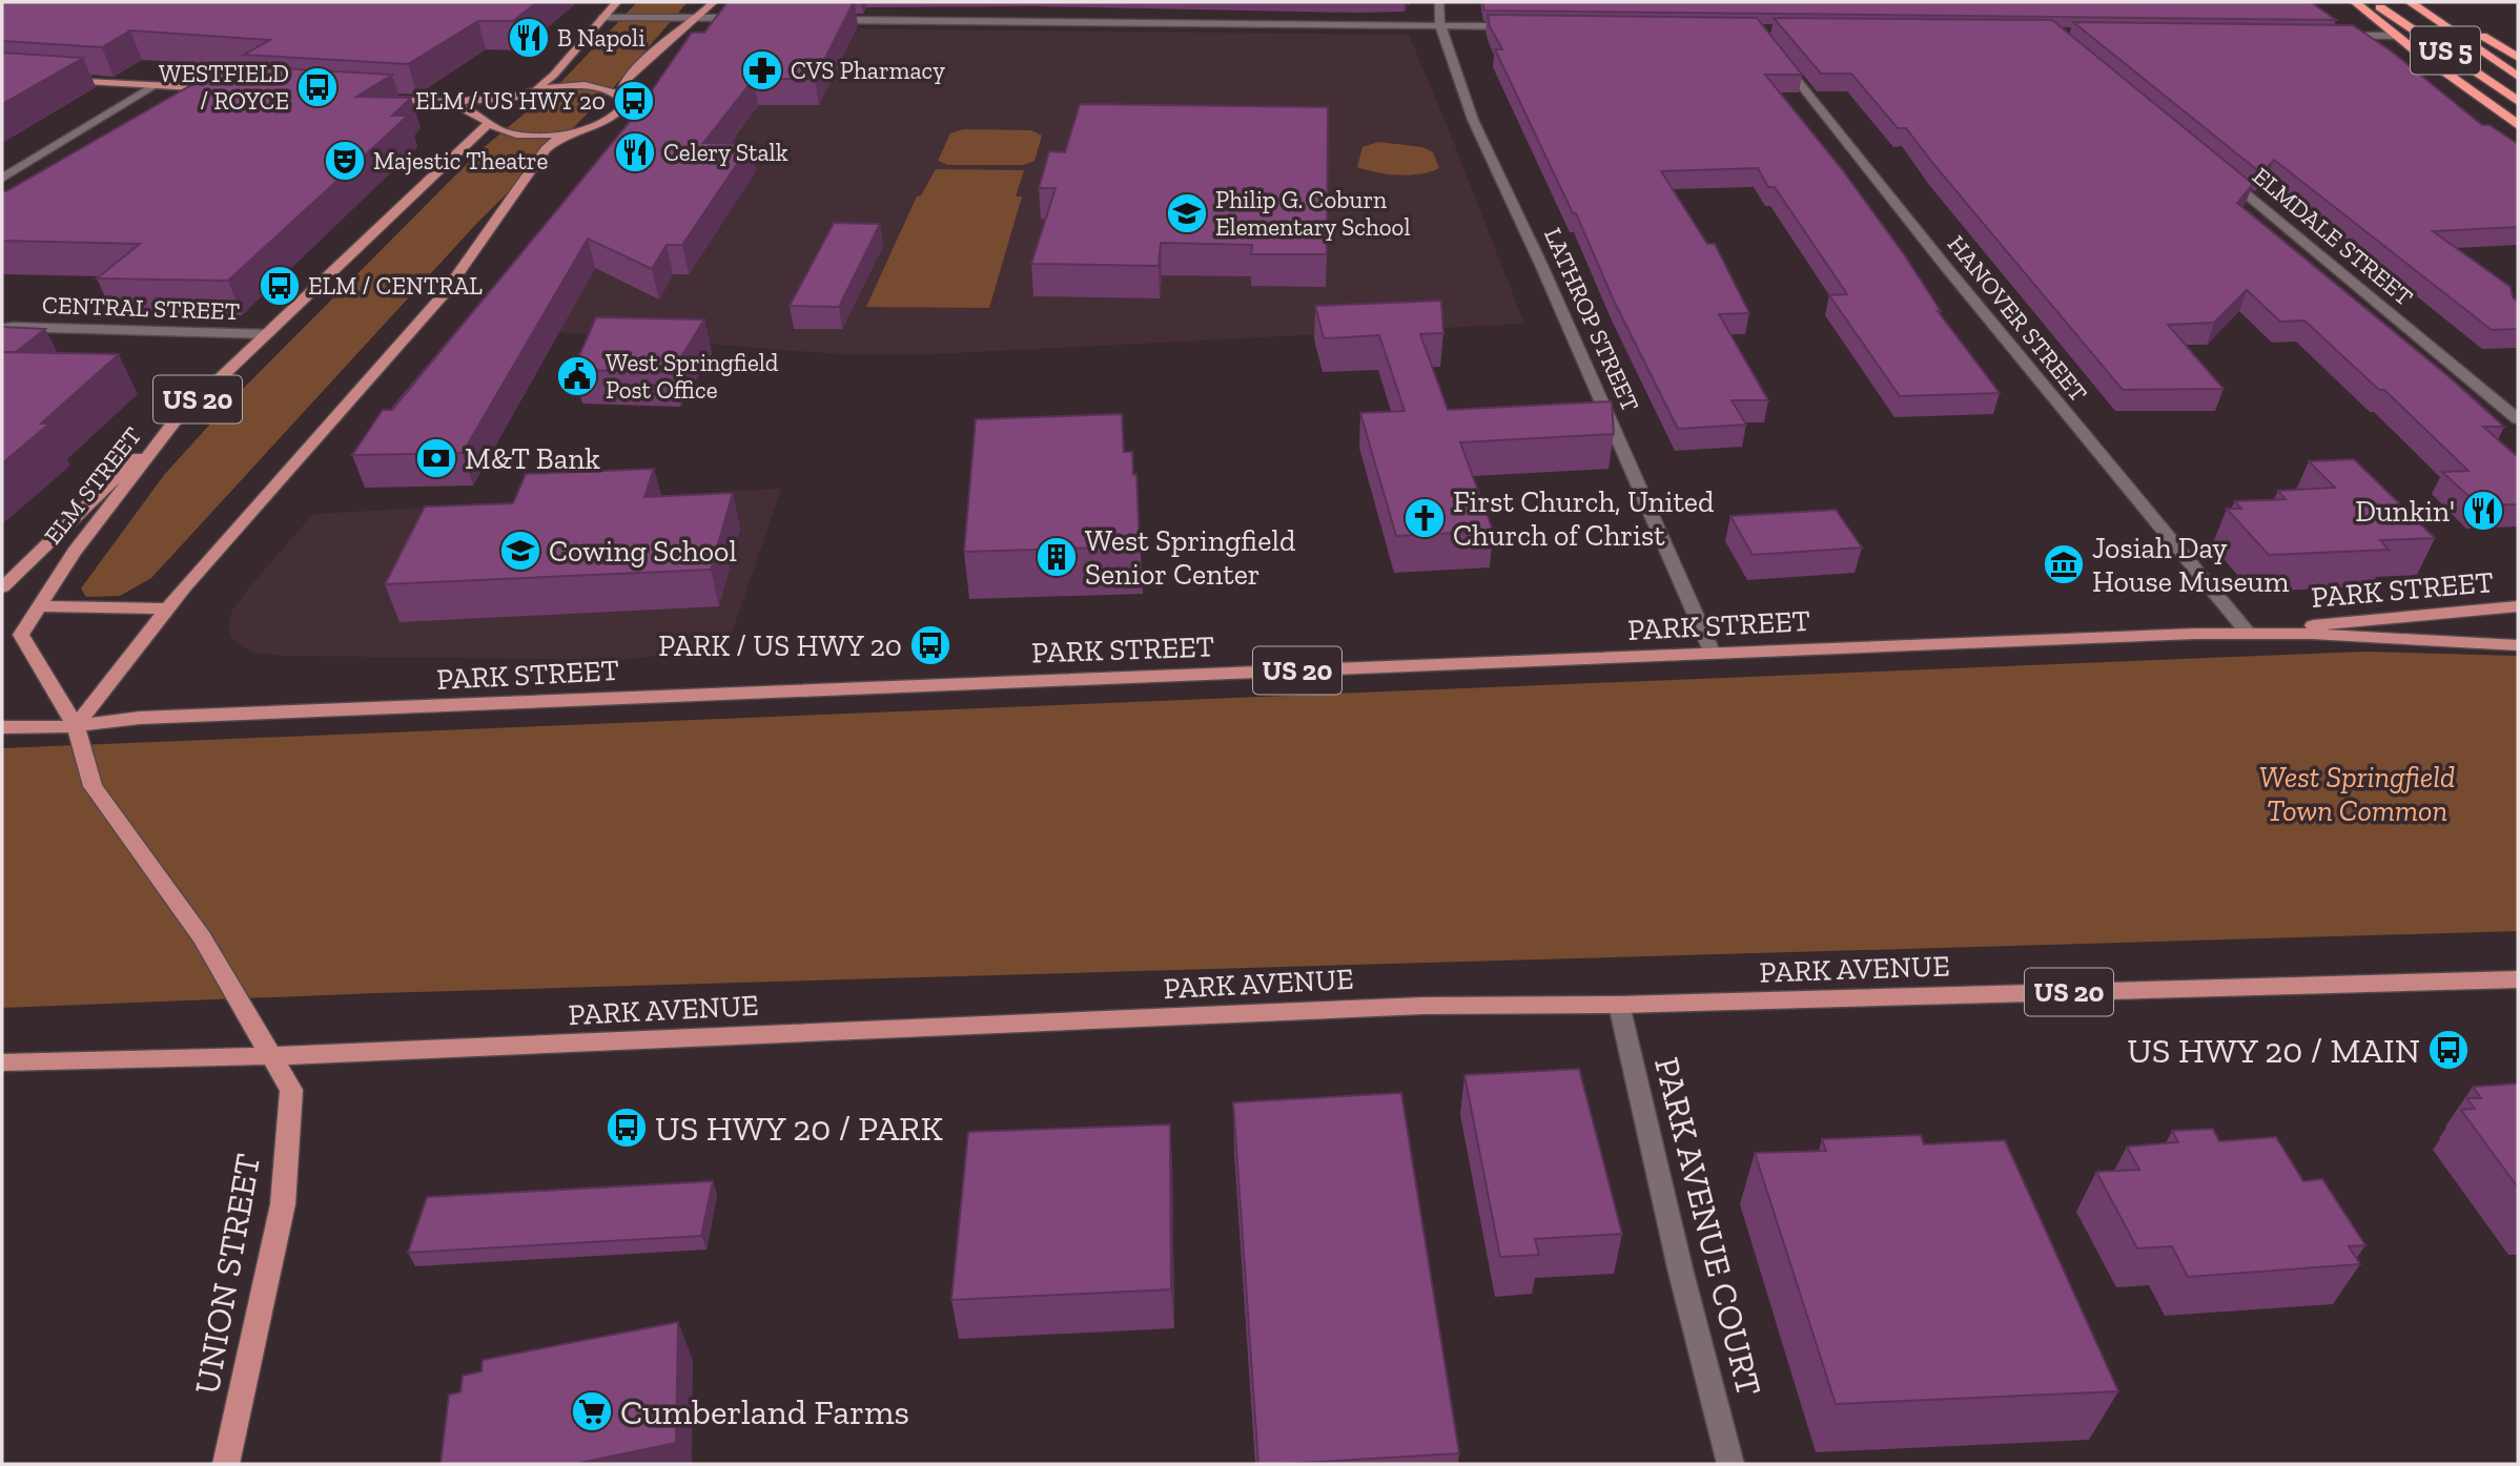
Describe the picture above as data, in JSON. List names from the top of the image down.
{
  "streets": {
    "highway": ["US 5"],
    "main road": [
      "US 20",
      "ELM STREET",
      "PARK STREET",
      "PARK AVENUE",
      "UNION STREET"
    ],
    "street": [
      "ELMDALE STREET",
      "CENTRAL STREET",
      "HANOVER STREET",
      "LATHROP STREET",
      "PARK AVENUE COURT"
    ]
  },
  "crossings": [
    ["CENTRAL STREET", "ELM STREET"],
    ["HANOVER STREET", "PARK STREET"],
    ["LATHROP STREET", "PARK STREET"],
    ["ELM STREET", "PARK STREET"],
    ["ELM STREET", "PARK AVENUE"],
    ["ELM STREET", "UNION STREET"],
    ["PARK AVENUE", "PARK AVENUE COURT"],
    ["PARK AVENUE", "UNION STREET"]
  ],
  "parks": ["West Springfield Town Common"],
  "places": {
    "restaurant": ["B Napoli", "Celery Stalk", "Dunkin'"],
    "pharmacy": ["CVS Pharmacy"],
    "bus stop": [
      "WESTFIELD / ROYCE",
      "ELM / US HWY 20",
      "ELM / CENTRAL",
      "PARK / US HWY 20",
      "US HWY 20 / MAIN",
      "US HWY 20 / PARK"
    ],
    "theatre": ["Majestic Theatre"],
    "school or university": ["Philip G. Coburn Elementary School", "Cowing School"],
    "public building": ["West Springfield Post Office"],
    "bank": ["M&T Bank"],
    "church": ["First Church, United Church of Christ"],
    "building": ["West Springfield Senior Center"],
    "museum": ["Josiah Day House Museum"],
    "supermarket": ["Cumberland Farms"]
  }
}
